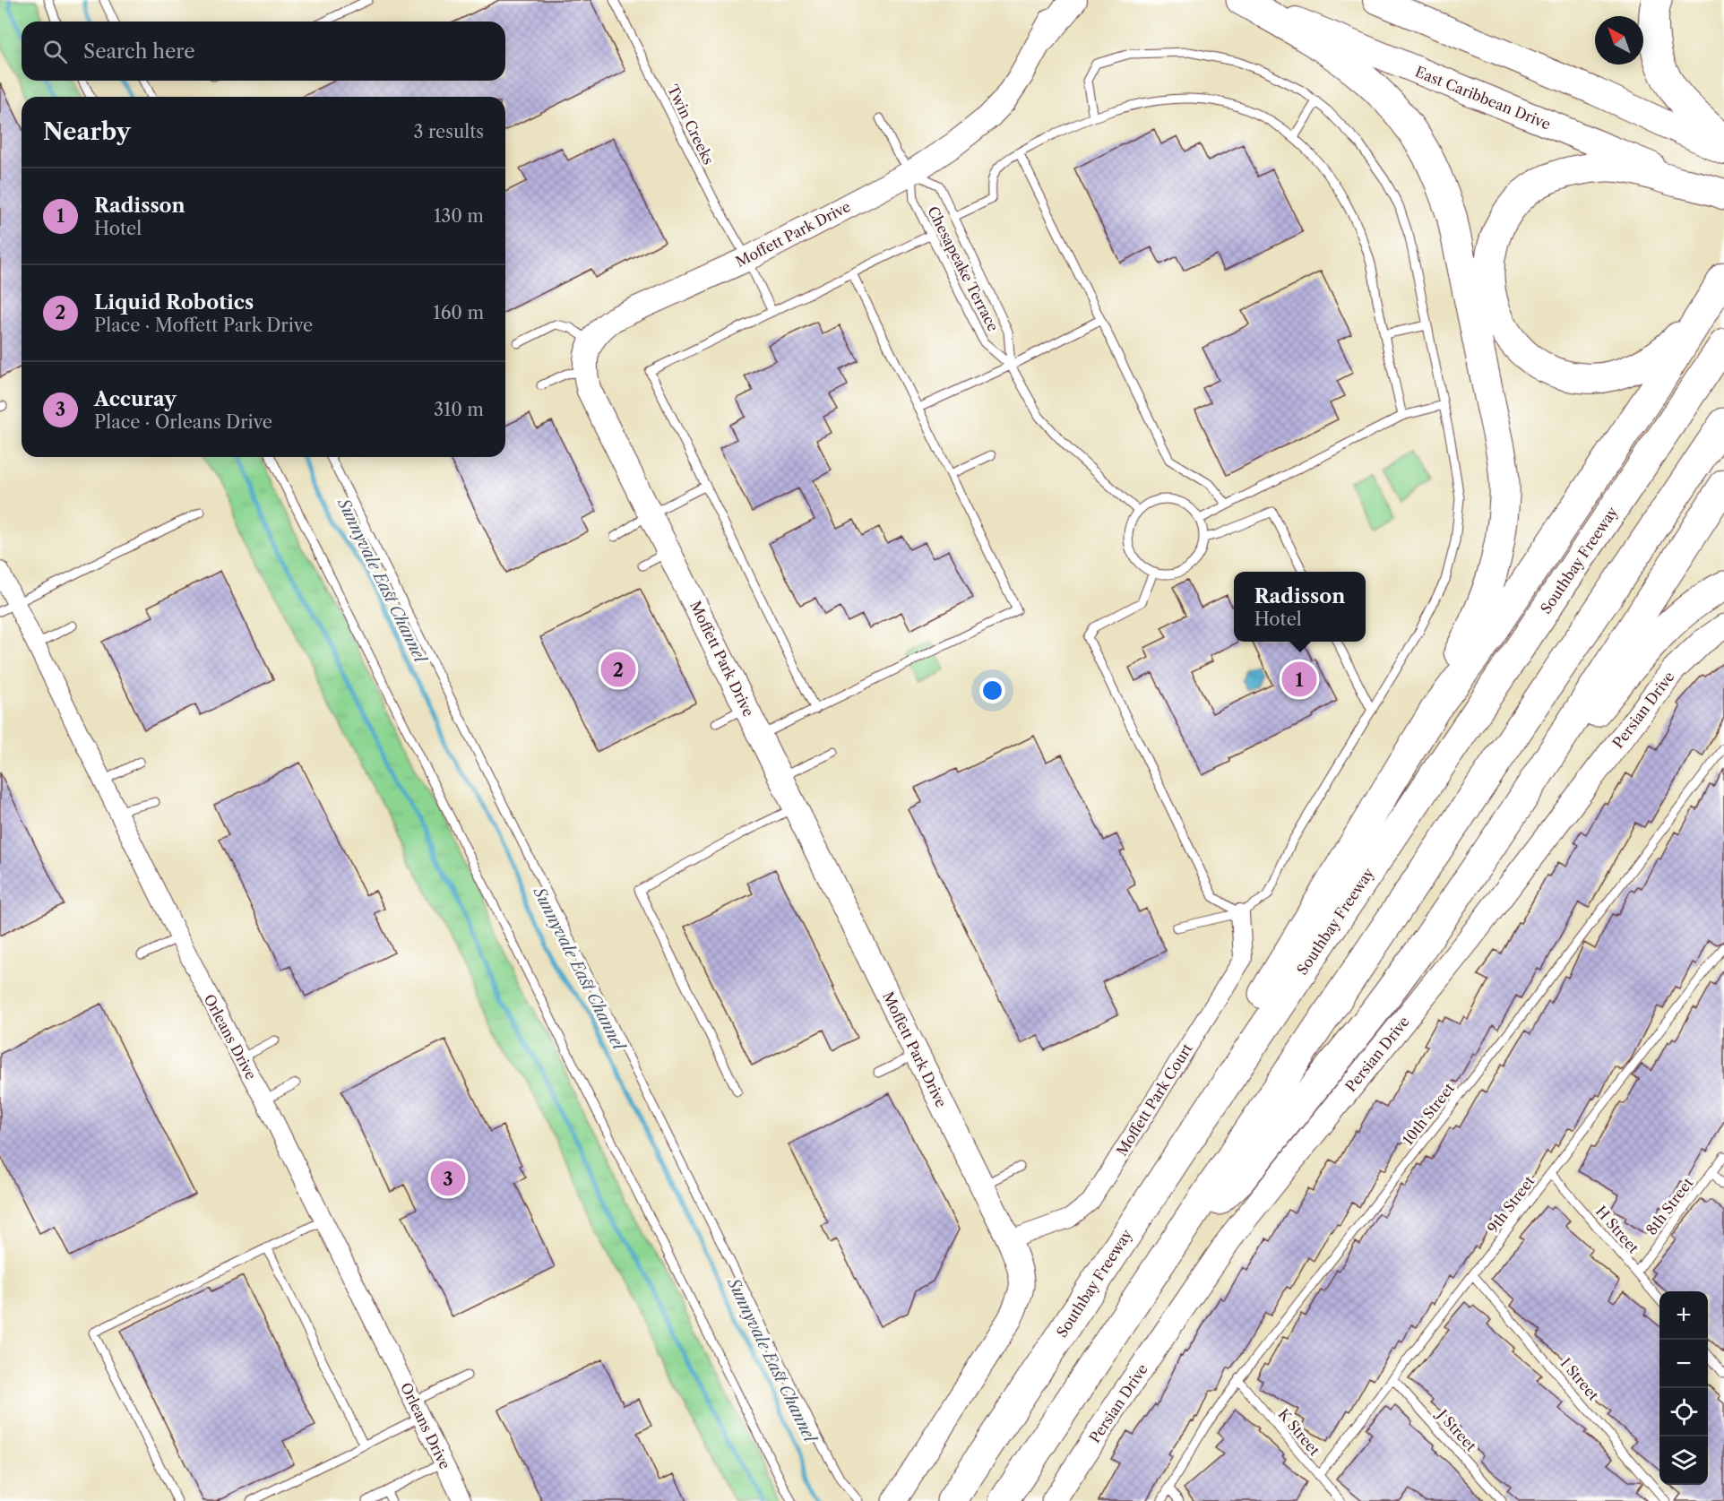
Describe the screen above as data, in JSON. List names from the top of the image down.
{
  "streets": {
    "highway": ["Southbay Freeway"],
    "main road": ["East Caribbean Drive"],
    "street": [
      "Moffett Park Drive",
      "Persian Drive",
      "Orleans Drive",
      "Moffett Park Court"
    ],
    "lane": [
      "Twin Creeks",
      "Chesapeake Terrace",
      "10th Street",
      "9th Street",
      "8th Street",
      "H Street",
      "I Street",
      "J Street",
      "K Street"
    ]
  },
  "crossings": [
    ["Twin Creeks", "Moffett Park Drive"],
    ["Moffett Park Drive", "Chesapeake Terrace"],
    ["Moffett Park Drive", "Moffett Park Court"],
    ["10th Street", "K Street"],
    ["9th Street", "H Street"],
    ["9th Street", "I Street"],
    ["9th Street", "J Street"],
    ["9th Street", "K Street"],
    ["8th Street", "H Street"]
  ],
  "water": ["Sunnyvale East Channel"],
  "north": "top left",
  "page": {
    "search": "Search here",
    "heading": ["Nearby", "3 results"],
    "list": [
      {
        "mark": "1",
        "name": "Radisson",
        "note": "Hotel",
        "value": "130 m"
      },
      {
        "mark": "2",
        "name": "Liquid Robotics",
        "note": "Place · Moffett Park Drive",
        "value": "160 m"
      },
      {
        "mark": "3",
        "name": "Accuray",
        "note": "Place · Orleans Drive",
        "value": "310 m"
      }
    ],
    "popup": ["Radisson", "Hotel"],
    "pins": ["2", "1", "3"],
    "map_buttons": ["+", "−"]
  }
}
